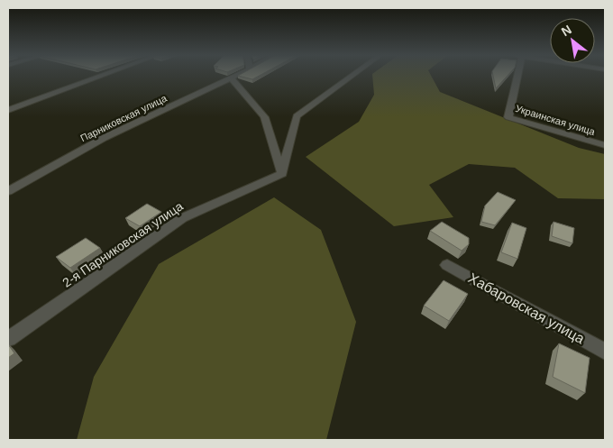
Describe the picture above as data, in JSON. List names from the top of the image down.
{
  "streets": {
    "street": [
      "Парниковская улица",
      "Украинская улица",
      "2-я Парниковская улица",
      "Хабаровская улица"
    ]
  },
  "north": "top left"
}
